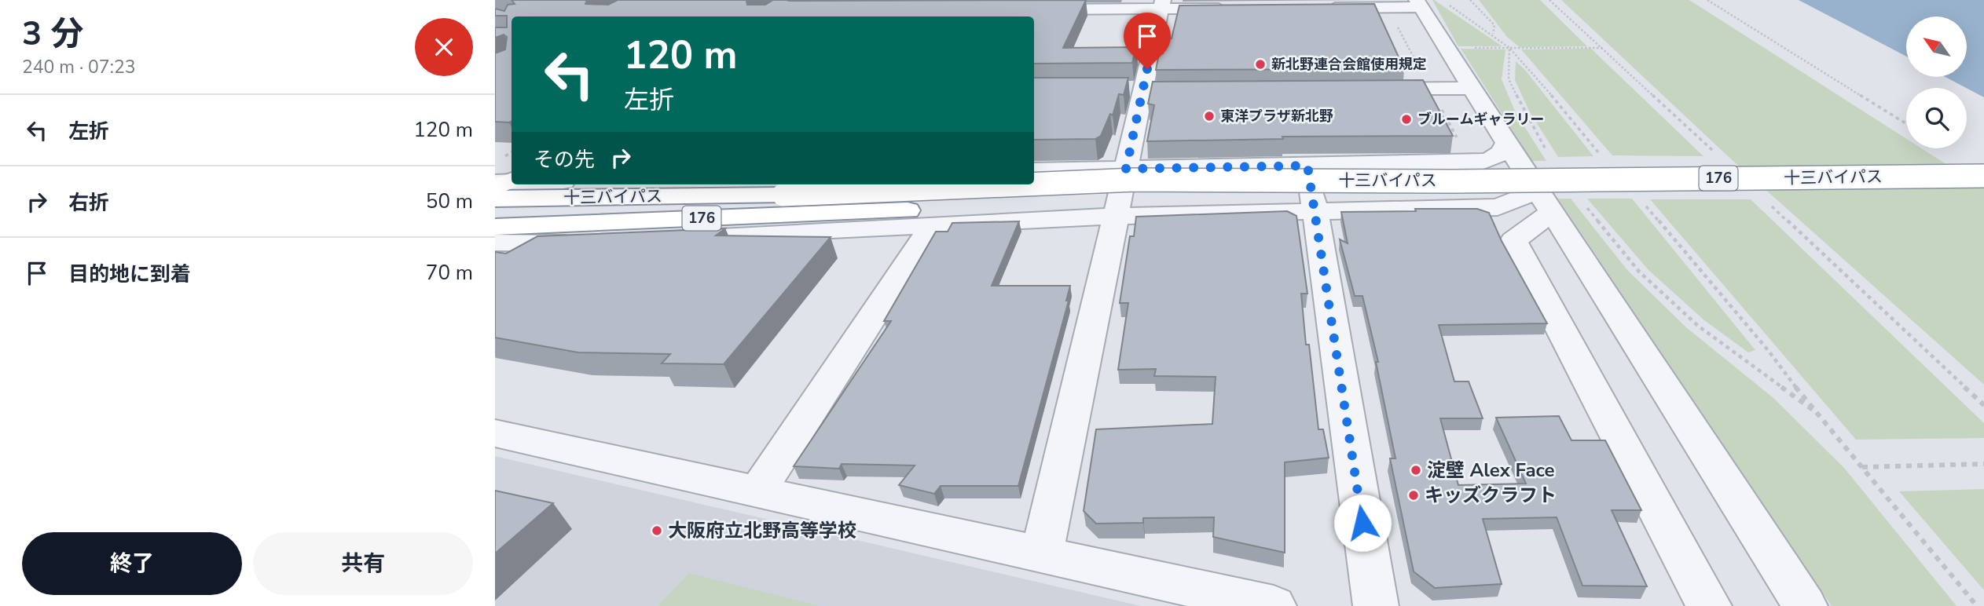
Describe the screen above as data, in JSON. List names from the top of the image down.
{
  "streets": {
    "main road": ["十三バイパス", "176"]
  },
  "crossings": [
    ["十三バイパス", "176"]
  ],
  "places": [
    "新北野連合会館使用規定",
    "東洋プラザ新北野",
    "ブルームギャラリー",
    "淀壁 Alex Face",
    "キッズクラフト",
    "大阪府立北野高等学校"
  ],
  "north": "top left",
  "page": {
    "heading": ["3 分", "240 m · 07:23"],
    "turn": ["120 m", "左折"],
    "list": [
      {
        "name": "左折",
        "value": "120 m"
      },
      {
        "name": "右折",
        "value": "50 m"
      },
      {
        "name": "目的地に到着",
        "value": "70 m"
      }
    ],
    "then": "その先",
    "buttons": ["終了", "共有"]
  }
}
